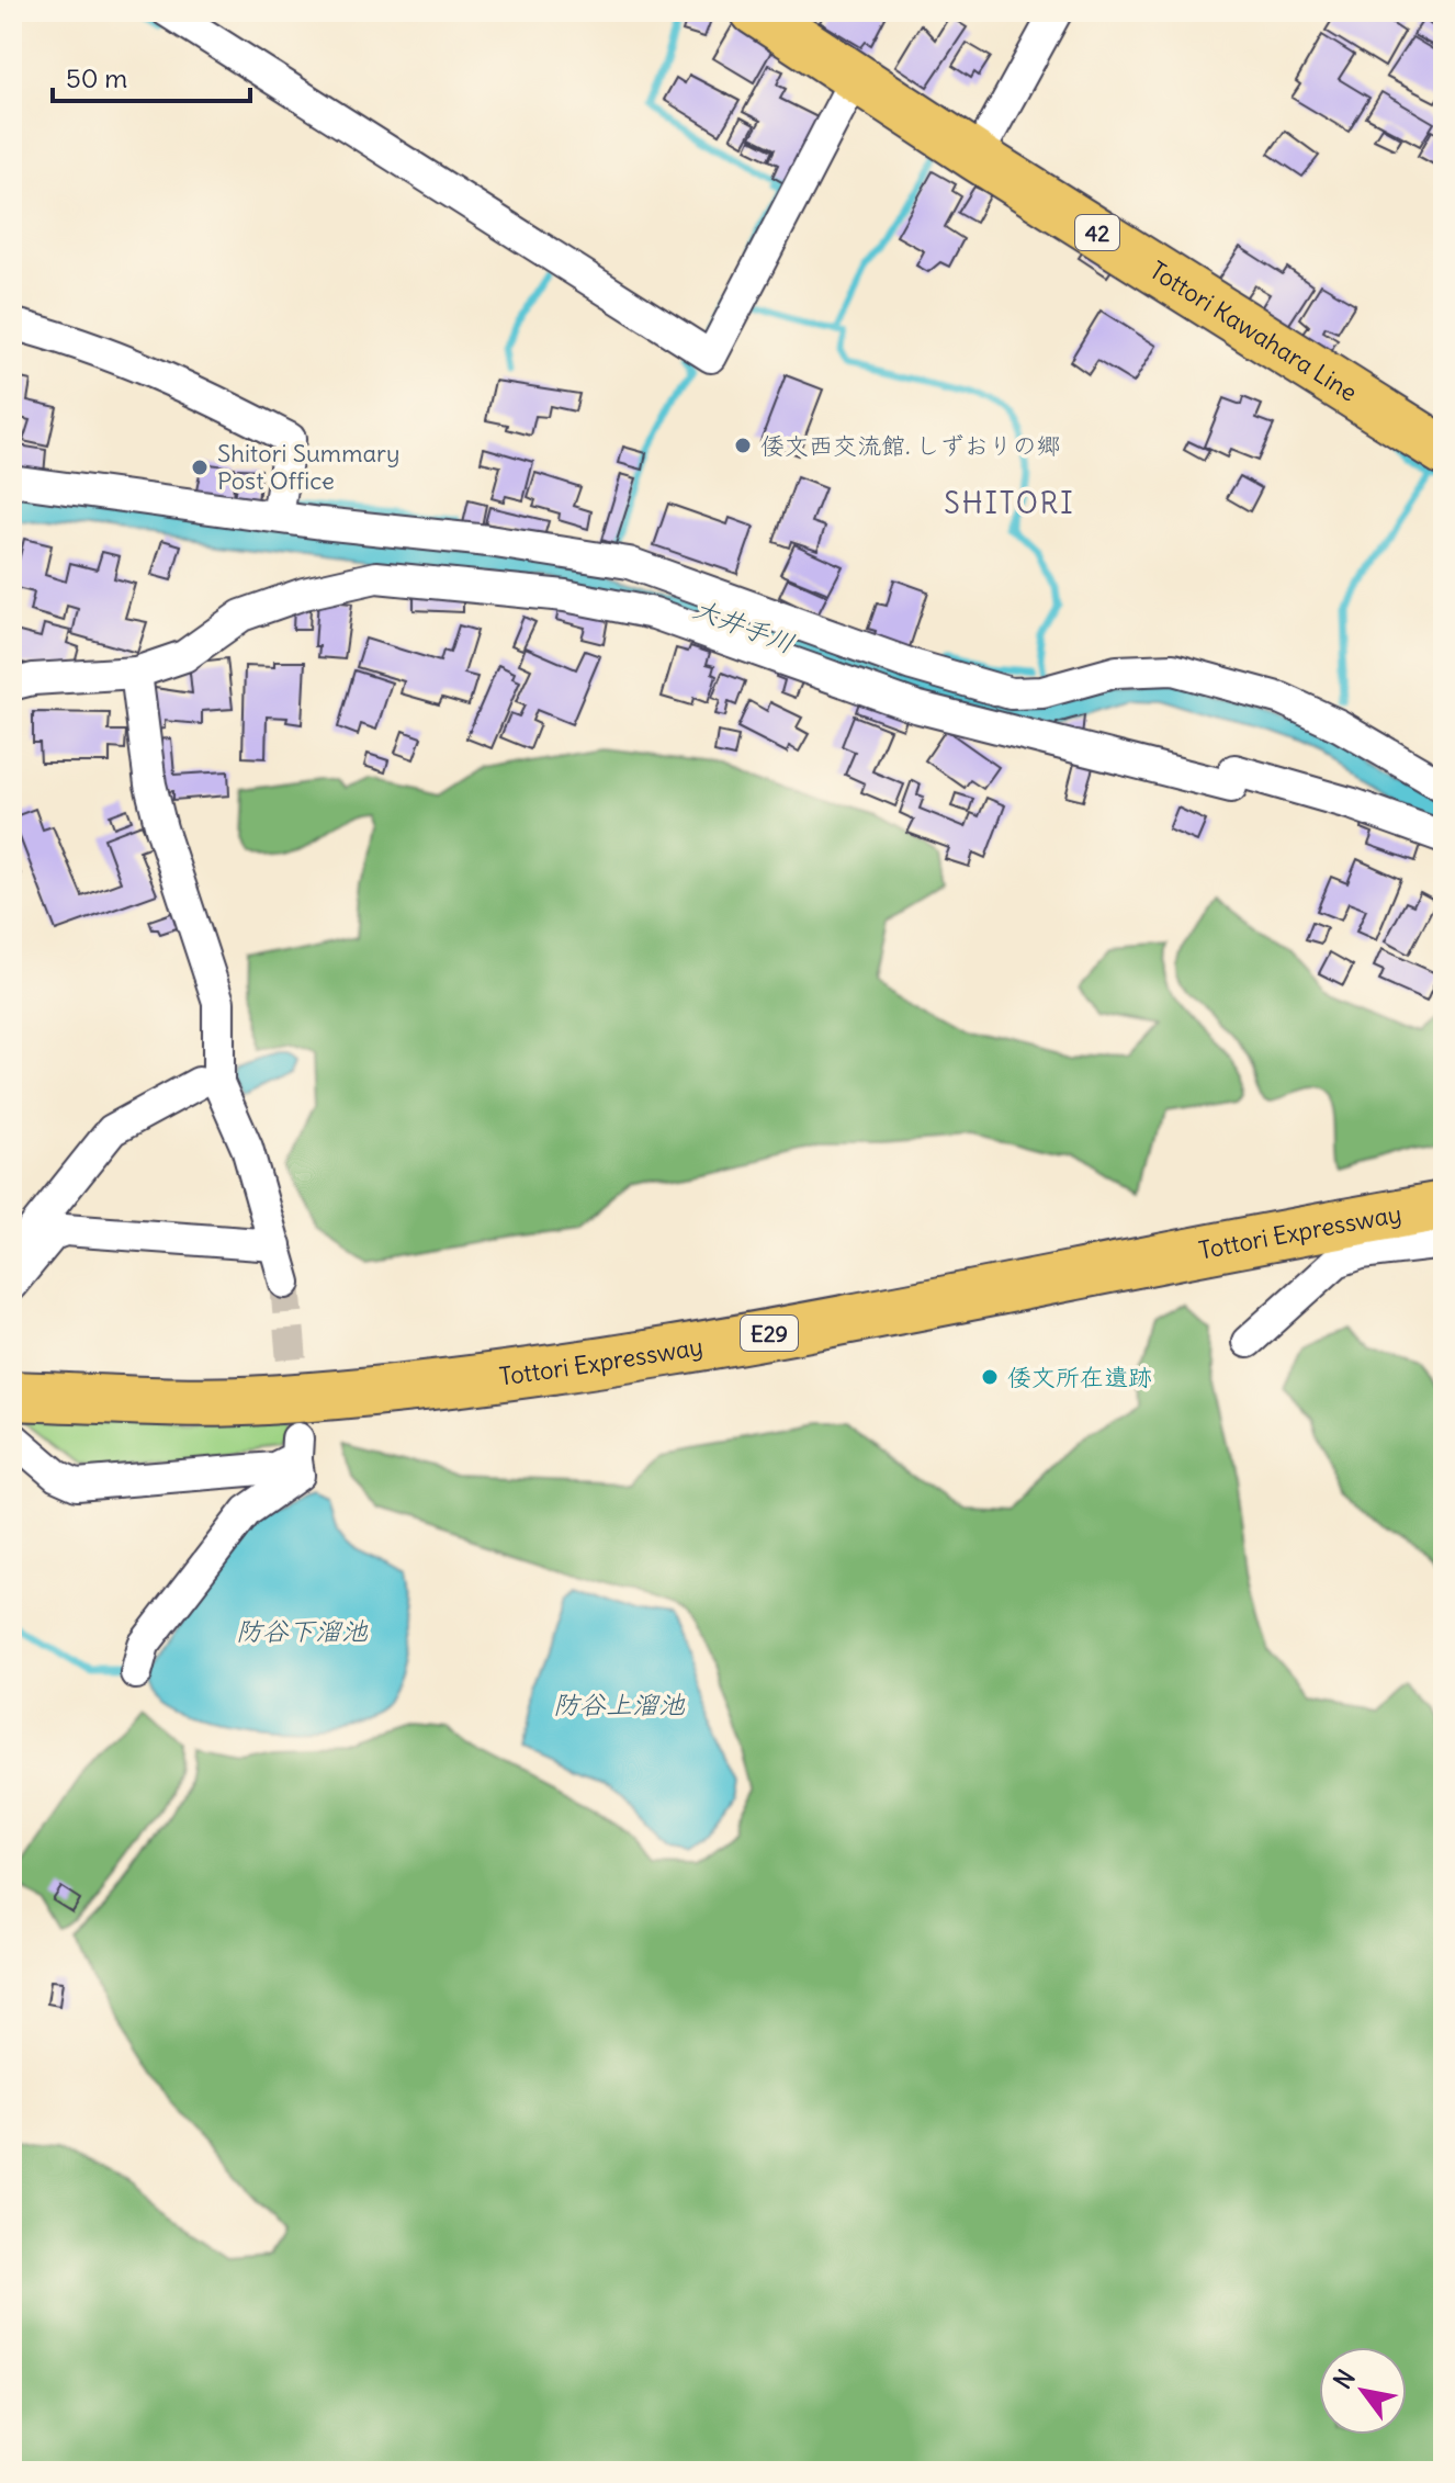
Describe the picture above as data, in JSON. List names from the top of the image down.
{
  "streets": {
    "main road": [
      "42",
      "Tottori Kawahara Line",
      "Tottori Expressway",
      "E29"
    ]
  },
  "districts": ["SHITORI"],
  "water": ["大井手川", "防谷下溜池", "防谷上溜池"],
  "places": ["倭文西交流館. しずおりの郷", "Shitori Summary Post Office", "倭文所在遺跡"],
  "scale_bar": "50 m",
  "north": "top left"
}
